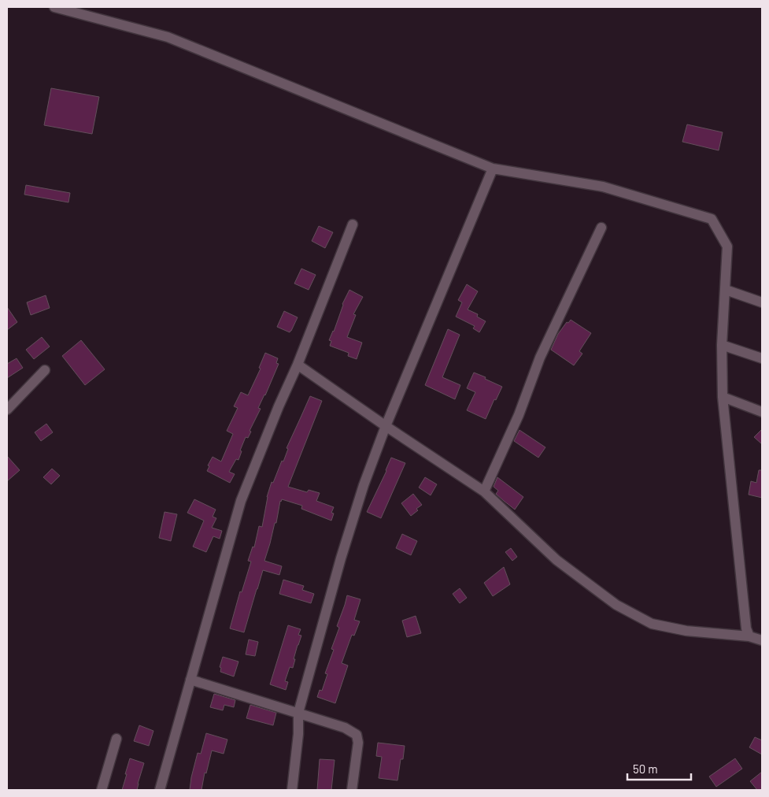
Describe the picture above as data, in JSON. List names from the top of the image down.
{
  "scale_bar": "50 m"
}
